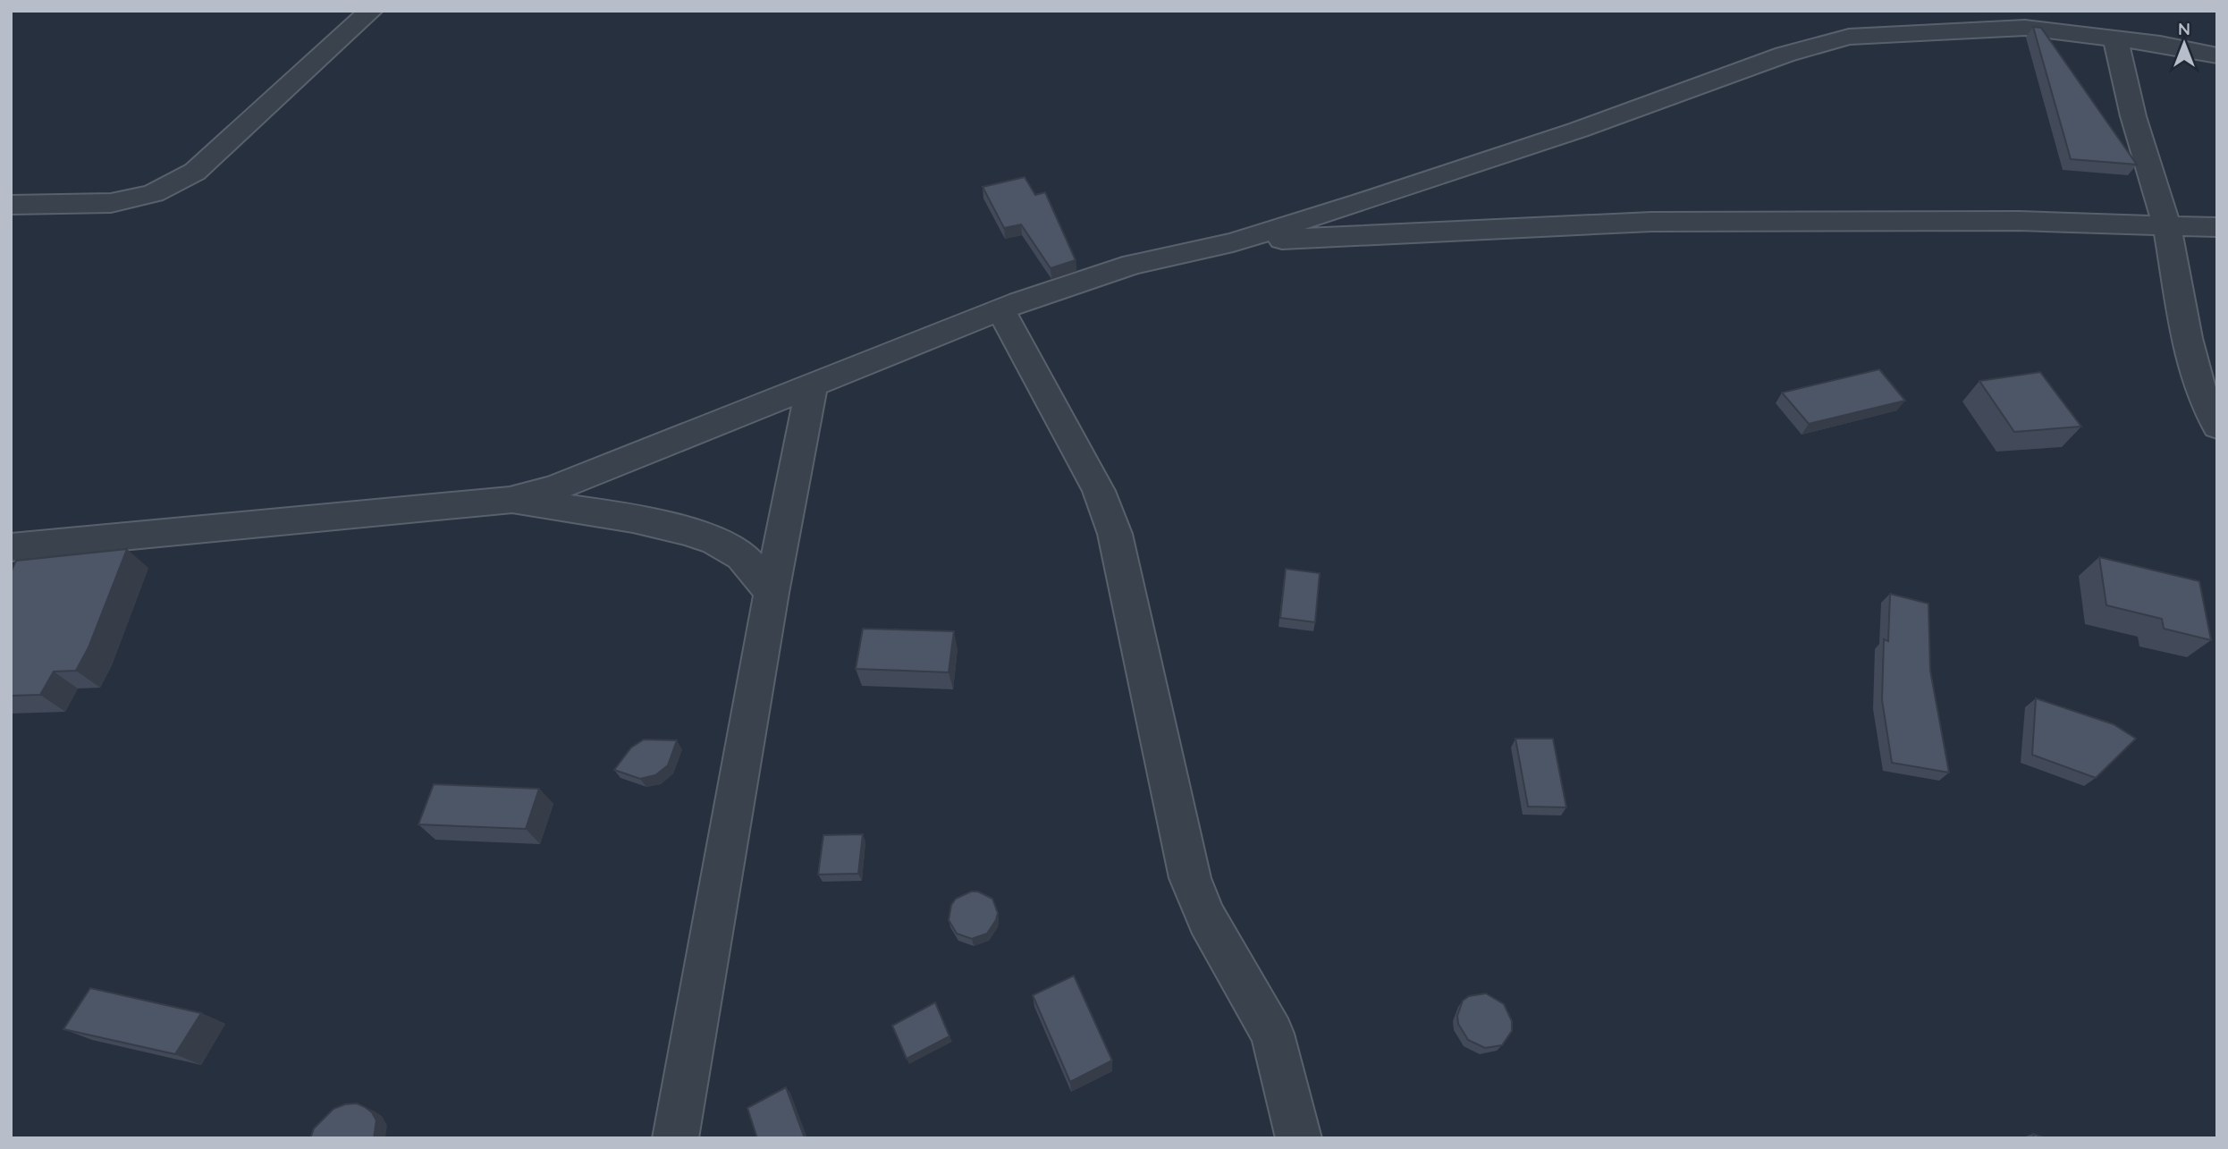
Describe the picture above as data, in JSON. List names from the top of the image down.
{
  "north": "top"
}
